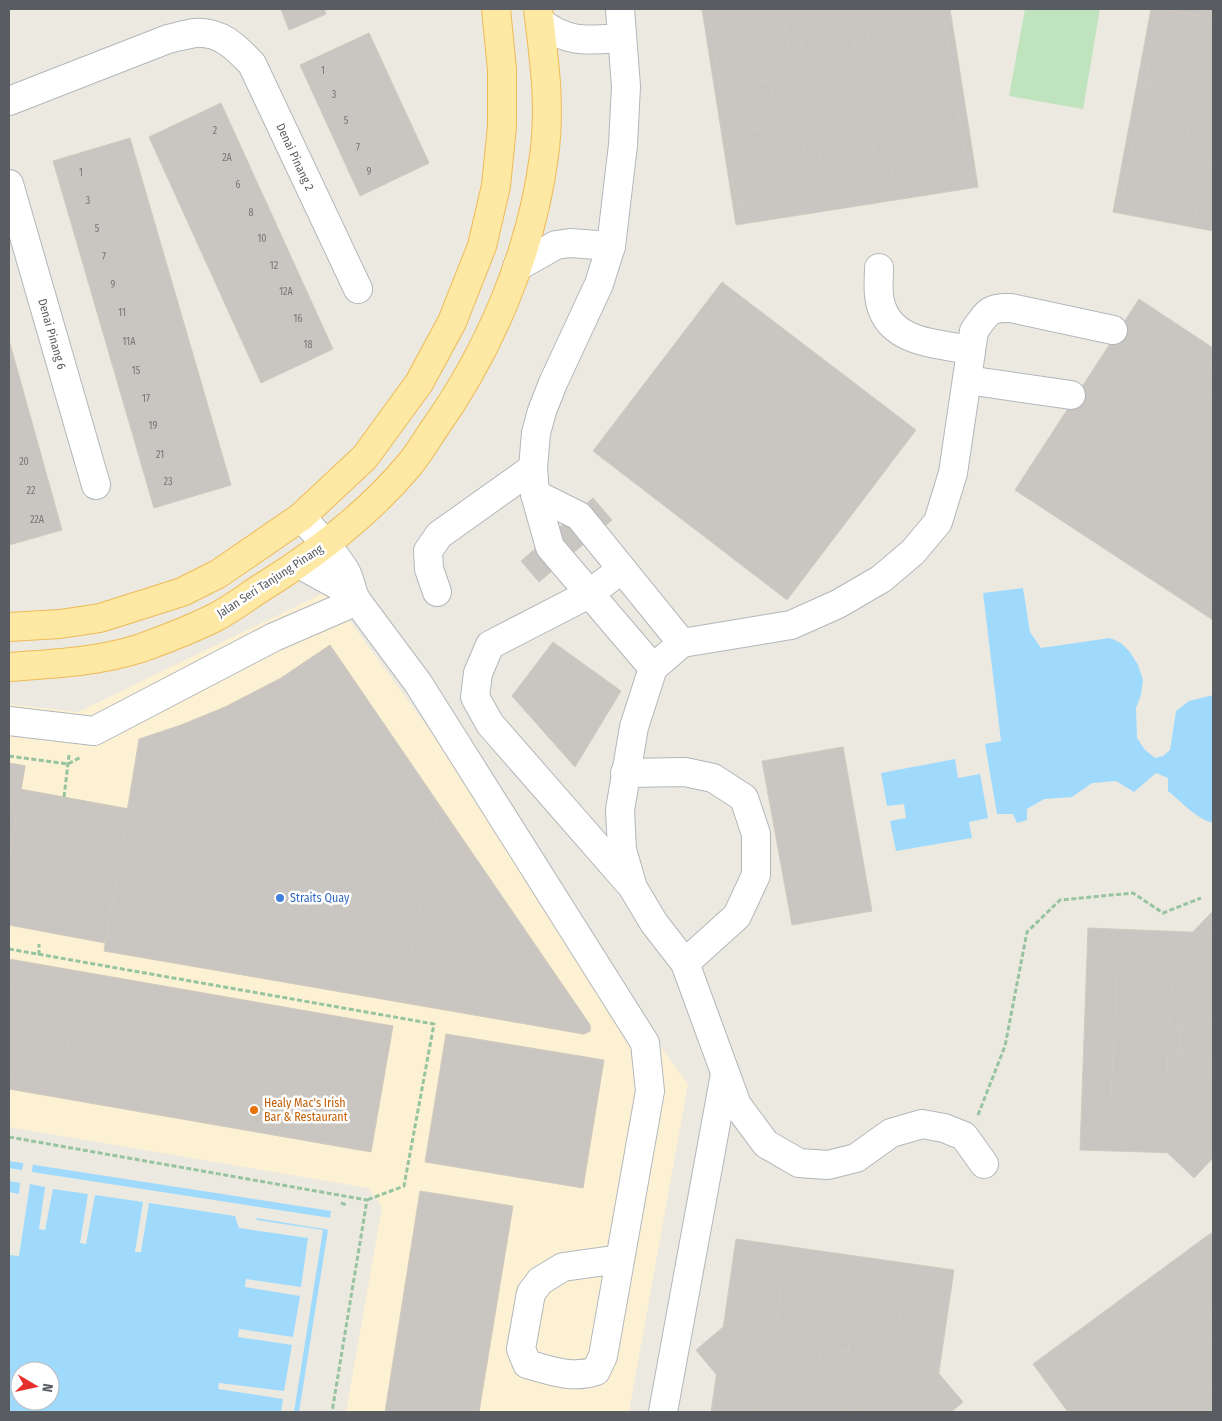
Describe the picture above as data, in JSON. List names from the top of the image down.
{
  "streets": {
    "main road": ["Jalan Seri Tanjung Pinang"],
    "street": ["Denai Pinang 2", "Denai Pinang 6"]
  },
  "places": ["Straits Quay", "Healy Mac's Irish Bar & Restaurant"],
  "house_numbers": [
    "1",
    "3",
    "5",
    "2",
    "7",
    "2A",
    "9",
    "1",
    "6",
    "3",
    "8",
    "5",
    "10",
    "7",
    "12",
    "9",
    "12A",
    "11",
    "16",
    "11A",
    "18",
    "15",
    "17",
    "19",
    "21",
    "20",
    "23",
    "22",
    "22A"
  ],
  "north": "right"
}
